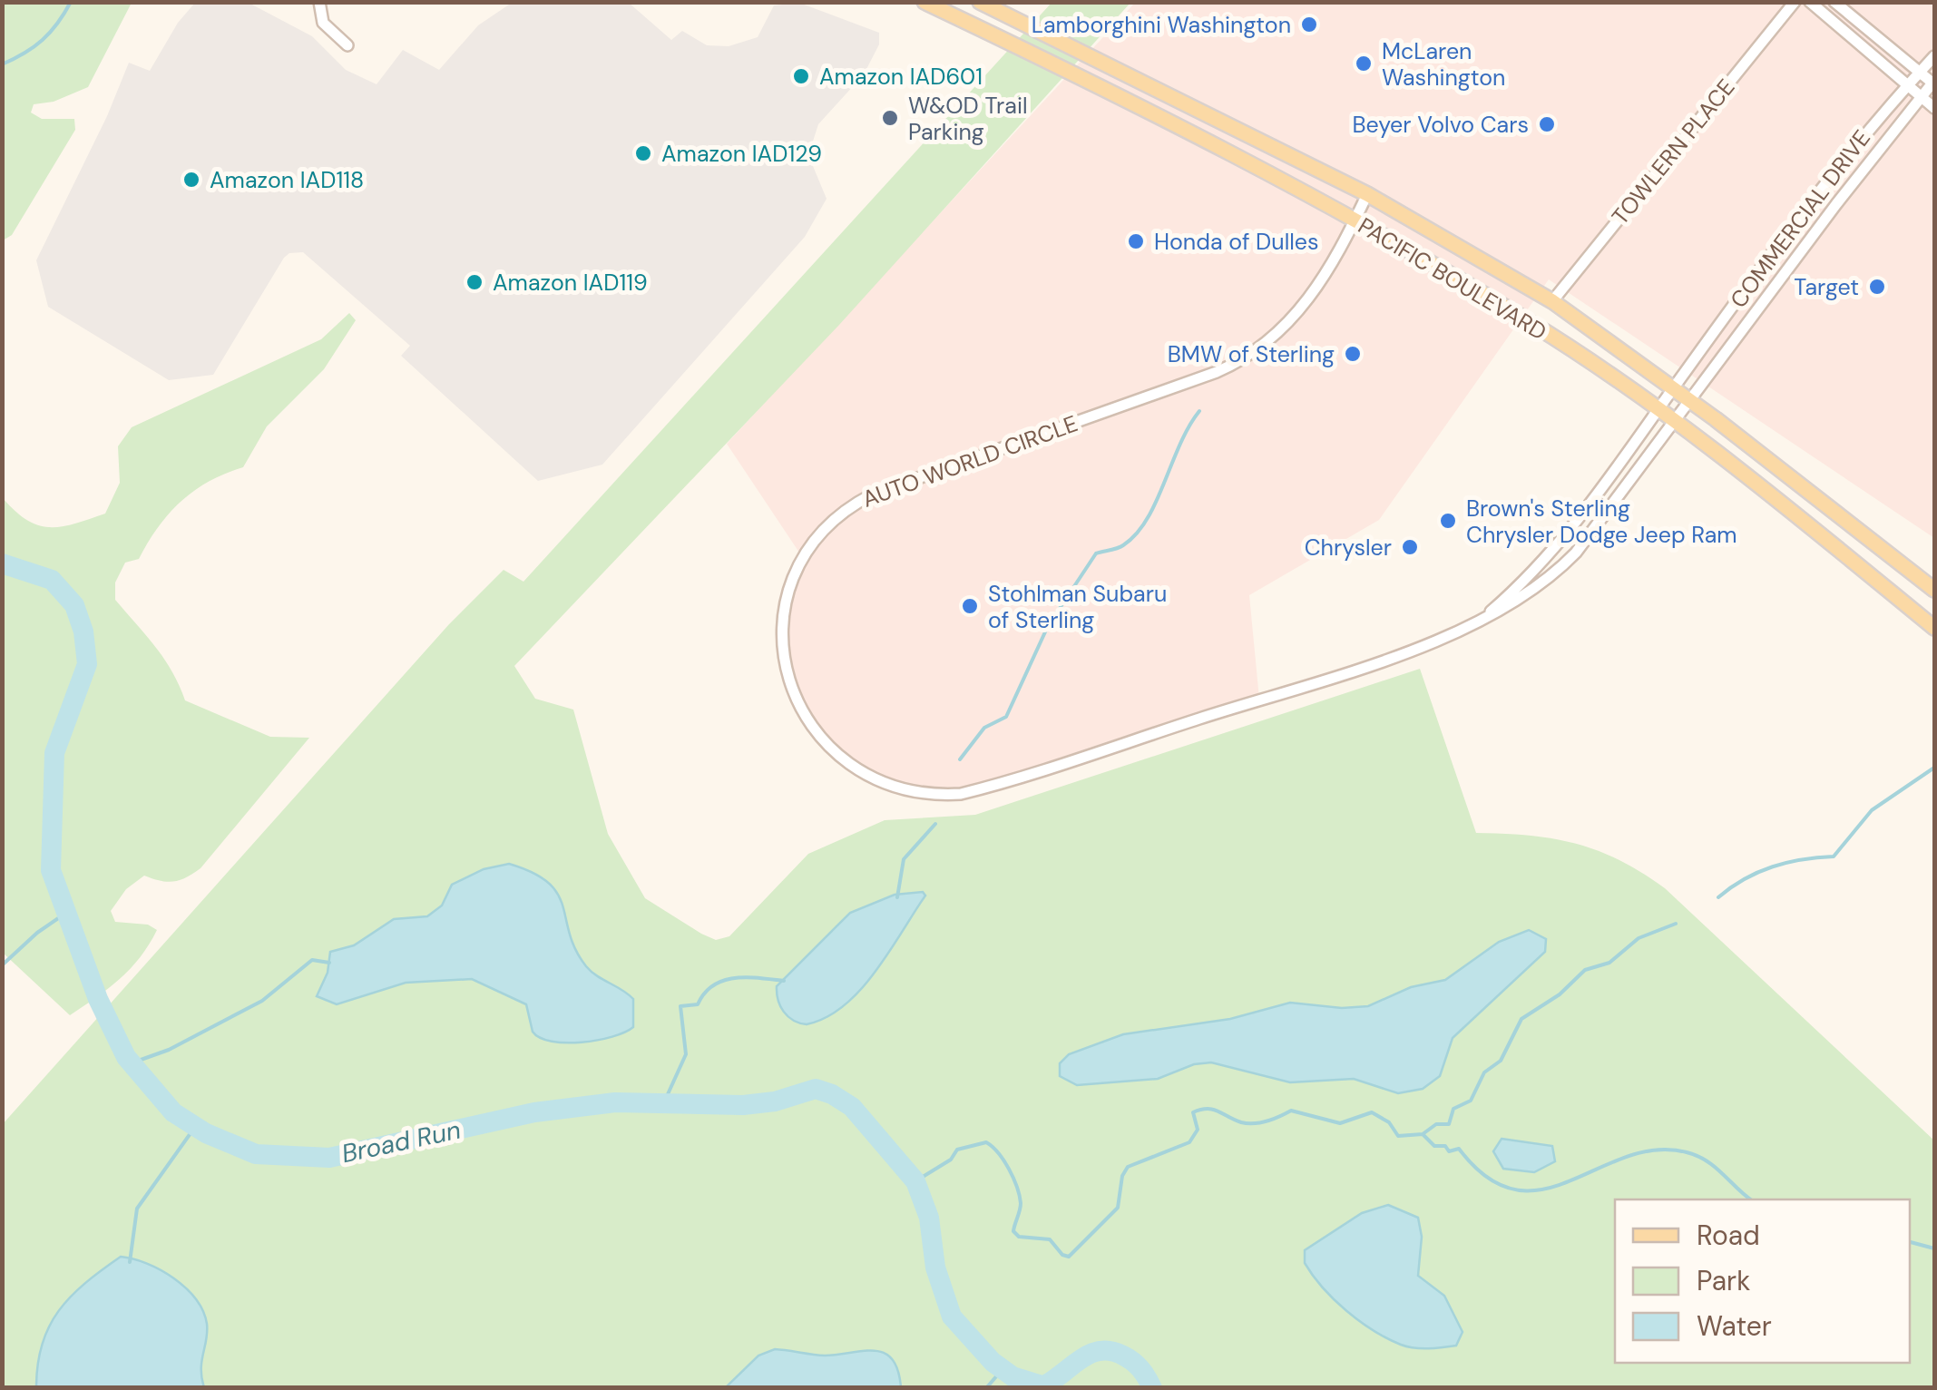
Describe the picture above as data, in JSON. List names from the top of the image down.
{
  "streets": {
    "main road": ["PACIFIC BOULEVARD"],
    "street": ["TOWLERN PLACE", "COMMERCIAL DRIVE", "AUTO WORLD CIRCLE"]
  },
  "crossings": [
    ["TOWLERN PLACE", "PACIFIC BOULEVARD"],
    ["COMMERCIAL DRIVE", "PACIFIC BOULEVARD"],
    ["COMMERCIAL DRIVE", "AUTO WORLD CIRCLE"],
    ["PACIFIC BOULEVARD", "AUTO WORLD CIRCLE"]
  ],
  "water": ["Broad Run"],
  "places": [
    "Lamborghini Washington",
    "McLaren Washington",
    "Amazon IAD601",
    "W&OD Trail Parking",
    "Beyer Volvo Cars",
    "Amazon IAD129",
    "Amazon IAD118",
    "Honda of Dulles",
    "Amazon IAD119",
    "Target",
    "BMW of Sterling",
    "Brown's Sterling Chrysler Dodge Jeep Ram",
    "Chrysler",
    "Stohlman Subaru of Sterling"
  ],
  "legend": ["Road", "Park", "Water"]
}
